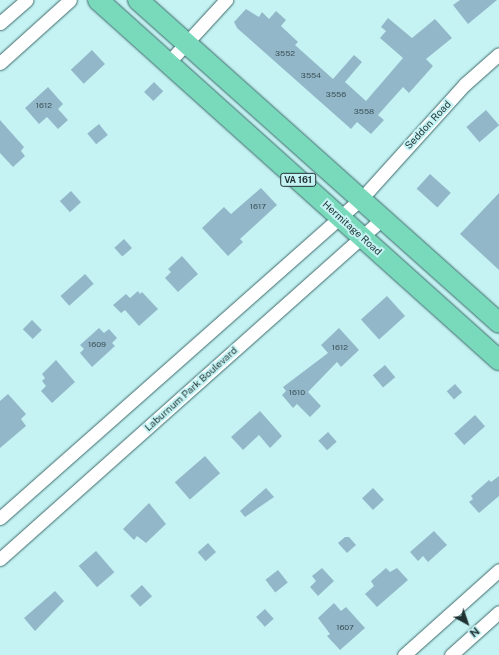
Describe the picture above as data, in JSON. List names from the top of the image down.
{
  "streets": {
    "main road": ["VA 161", "Hermitage Road"],
    "street": ["Seddon Road", "Laburnum Park Boulevard"]
  },
  "crossings": [
    ["Seddon Road", "VA 161"],
    ["VA 161", "Laburnum Park Boulevard"],
    ["Hermitage Road", "Laburnum Park Boulevard"]
  ],
  "house_numbers": [
    "3552",
    "3554",
    "3556",
    "1612",
    "3558",
    "1617",
    "1609",
    "1612",
    "1610",
    "1607"
  ],
  "north": "bottom right"
}
